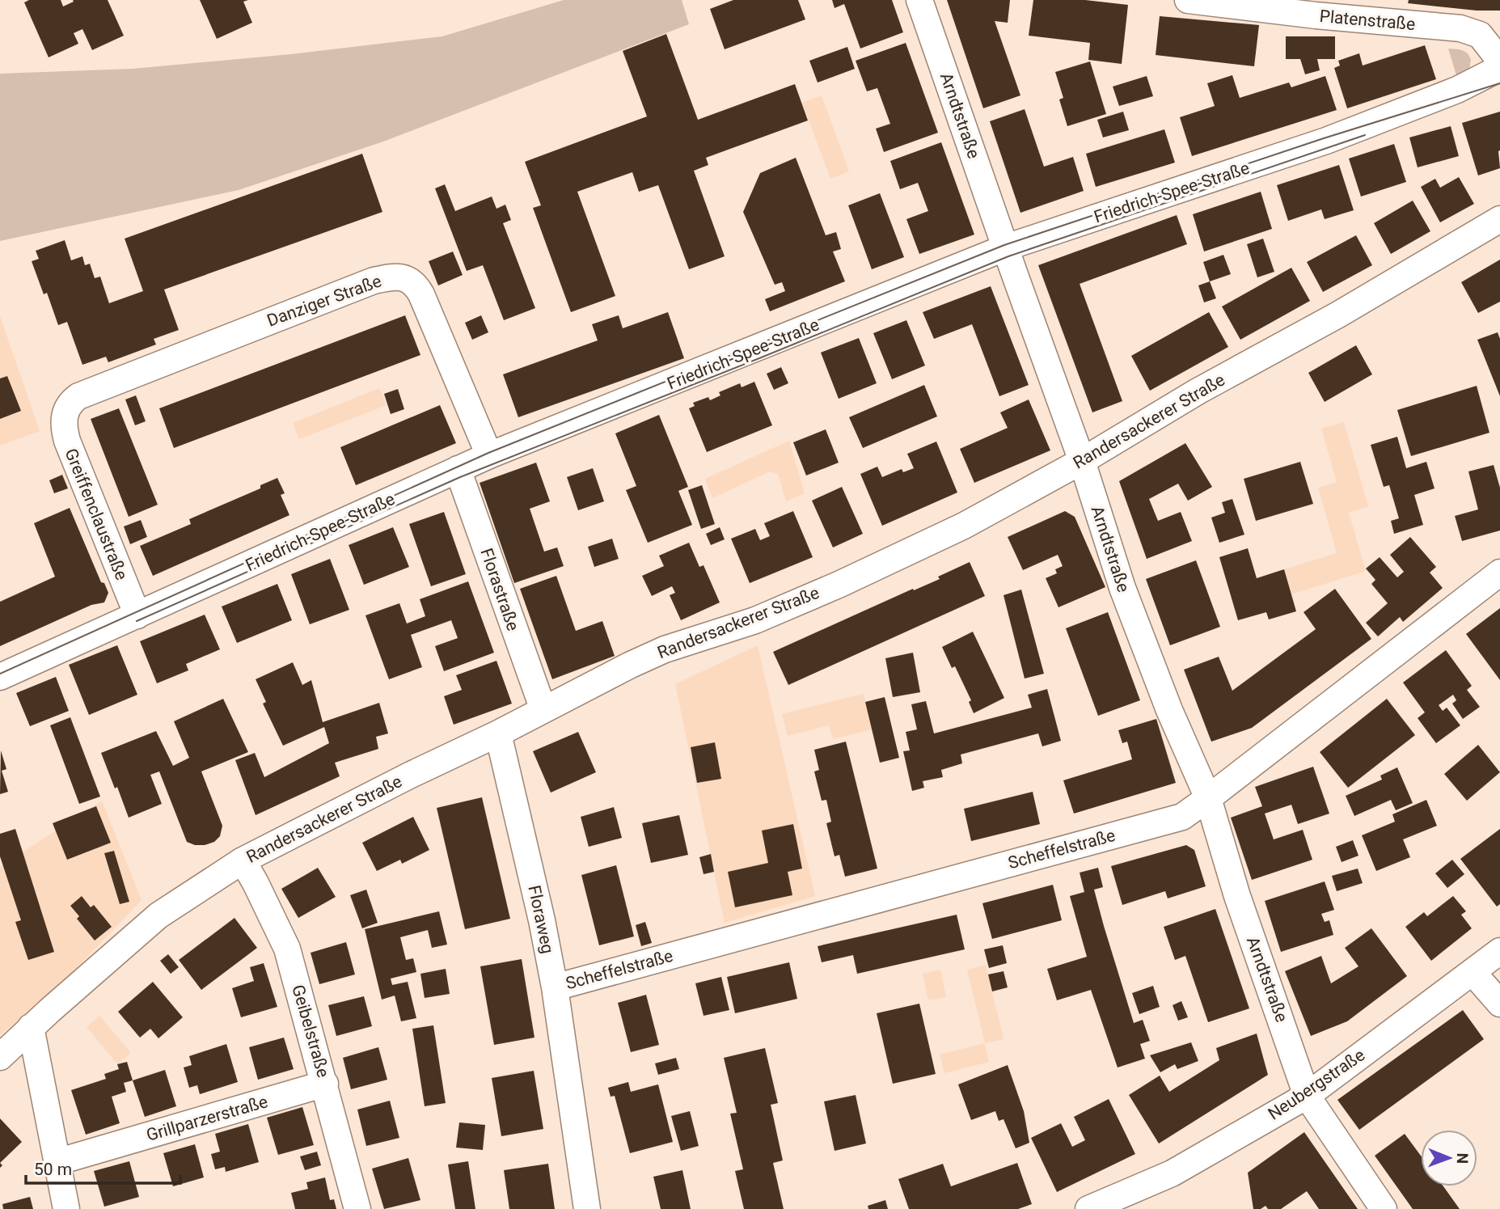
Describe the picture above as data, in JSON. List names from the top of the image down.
{
  "streets": {
    "street": [
      "Platenstraße",
      "Arndtstraße",
      "Friedrich-Spee-Straße",
      "Danziger Straße",
      "Randersackerer Straße",
      "Greiffenclaustraße",
      "Florastraße",
      "Scheffelstraße",
      "Floraweg",
      "Geibelstraße",
      "Neubergstraße",
      "Grillparzerstraße"
    ]
  },
  "crossings": [
    ["Arndtstraße", "Friedrich-Spee-Straße"],
    ["Arndtstraße", "Randersackerer Straße"],
    ["Arndtstraße", "Scheffelstraße"],
    ["Arndtstraße", "Neubergstraße"],
    ["Friedrich-Spee-Straße", "Danziger Straße"],
    ["Friedrich-Spee-Straße", "Greiffenclaustraße"],
    ["Friedrich-Spee-Straße", "Florastraße"],
    ["Danziger Straße", "Greiffenclaustraße"],
    ["Randersackerer Straße", "Florastraße"],
    ["Randersackerer Straße", "Floraweg"],
    ["Randersackerer Straße", "Geibelstraße"],
    ["Scheffelstraße", "Floraweg"],
    ["Geibelstraße", "Grillparzerstraße"]
  ],
  "scale_bar": "50 m",
  "north": "right"
}
